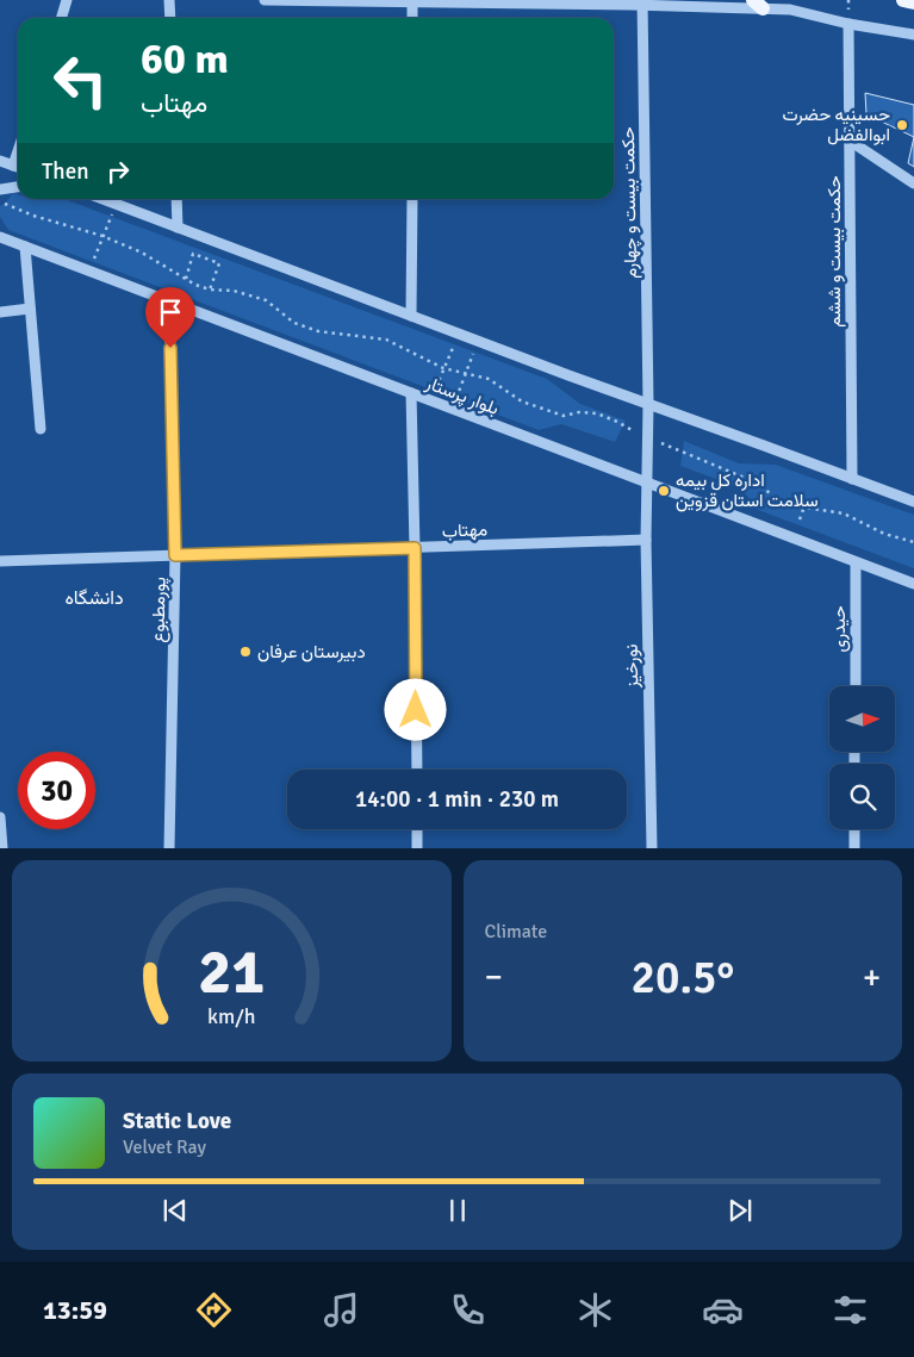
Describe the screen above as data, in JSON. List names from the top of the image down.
{
  "streets": {
    "street": [
      "حکمت بیست و چهارم",
      "حکمت بیست و ششم",
      "بلوار پرستار",
      "مهتاب",
      "پورمطبوع",
      "حیدری",
      "نورخیز"
    ]
  },
  "crossings": [
    ["حکمت بیست و چهارم", "نورخیز"],
    ["بلوار پرستار", "پورمطبوع"],
    ["بلوار پرستار", "حیدری"],
    ["بلوار پرستار", "نورخیز"],
    ["مهتاب", "پورمطبوع"],
    ["مهتاب", "نورخیز"]
  ],
  "districts": ["دانشگاه"],
  "places": ["حسینیه حضرت ابوالفضل", "اداره کل بیمه سلامت استان قزوین", "دبیرستان عرفان"],
  "north": "right",
  "page": {
    "turn": ["60 m", "مهتاب"],
    "then": "Then",
    "limit": "30",
    "trip": "14:00 · 1 min · 230 m",
    "tile": "Climate",
    "heat": ["−", "20.5°", "+"],
    "song": ["Static Love", "Velvet Ray"],
    "tabs": "13:59",
    "gauge": ["21", "km/h"]
  }
}
